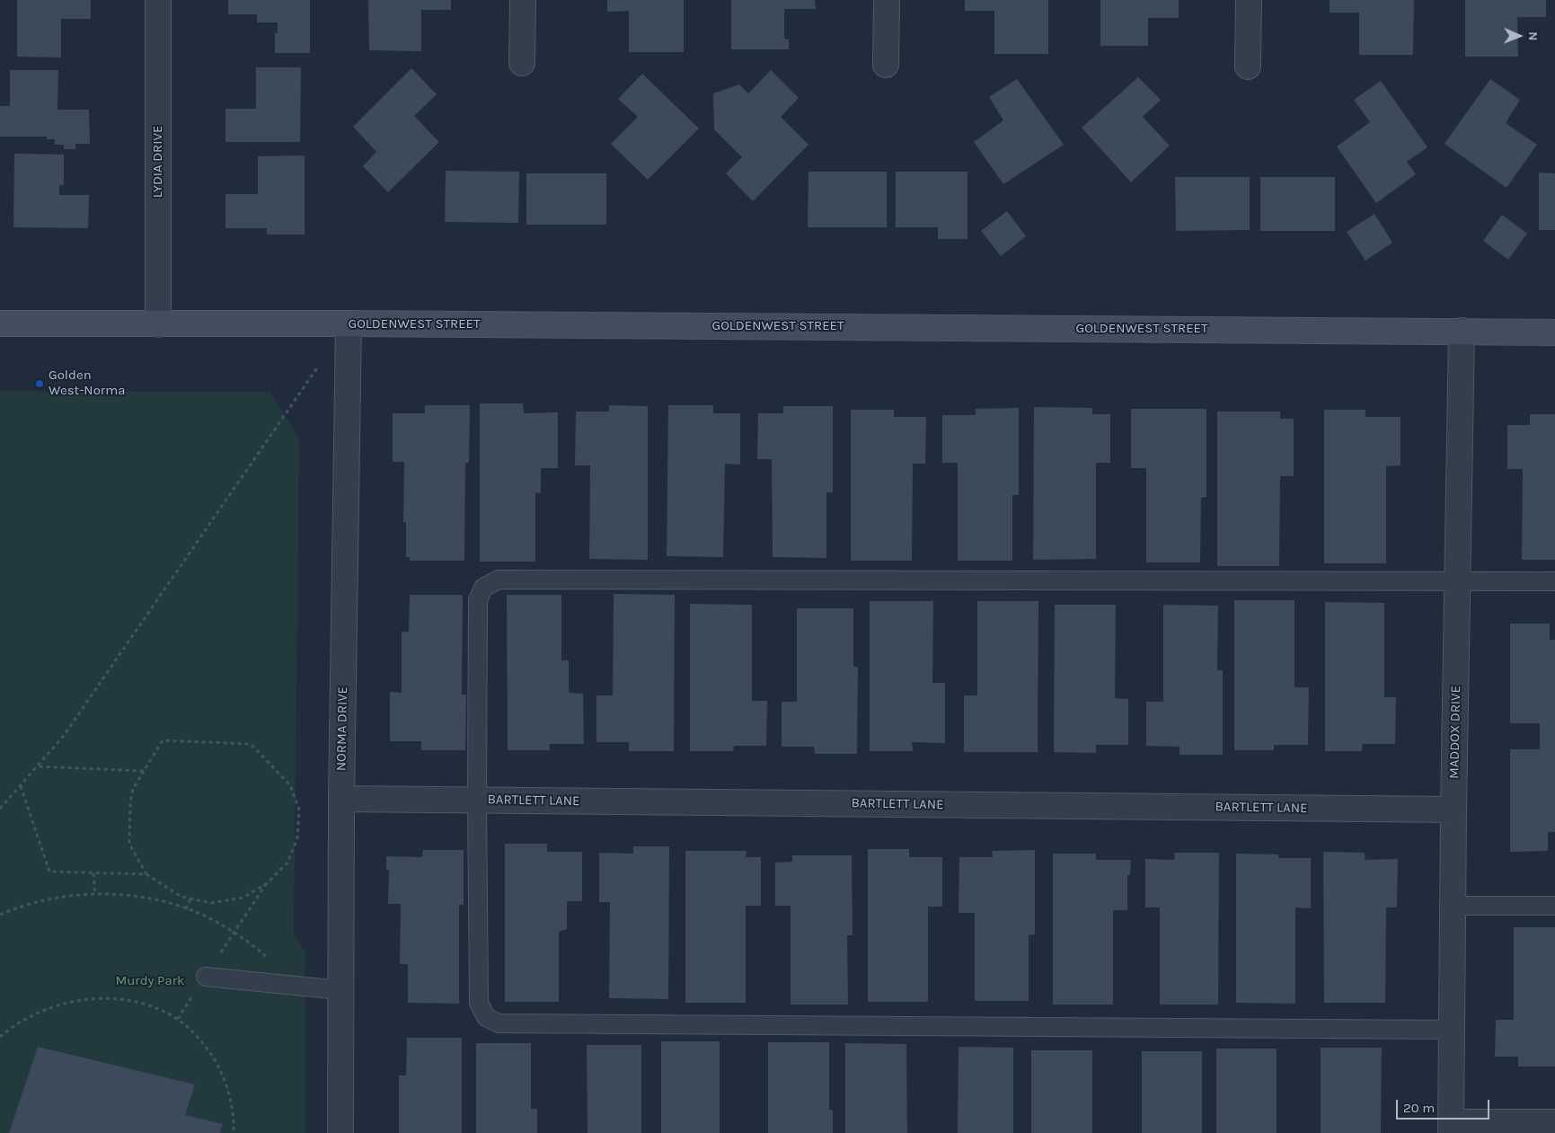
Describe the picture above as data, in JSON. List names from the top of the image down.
{
  "streets": {
    "main road": ["GOLDENWEST STREET"],
    "street": [
      "LYDIA DRIVE",
      "NORMA DRIVE",
      "MADDOX DRIVE",
      "BARTLETT LANE"
    ]
  },
  "crossings": [
    ["LYDIA DRIVE", "GOLDENWEST STREET"],
    ["GOLDENWEST STREET", "NORMA DRIVE"],
    ["GOLDENWEST STREET", "MADDOX DRIVE"],
    ["NORMA DRIVE", "BARTLETT LANE"],
    ["MADDOX DRIVE", "BARTLETT LANE"]
  ],
  "parks": ["Murdy Park"],
  "places": ["Golden West-Norma"],
  "scale_bar": "20 m",
  "north": "right"
}
